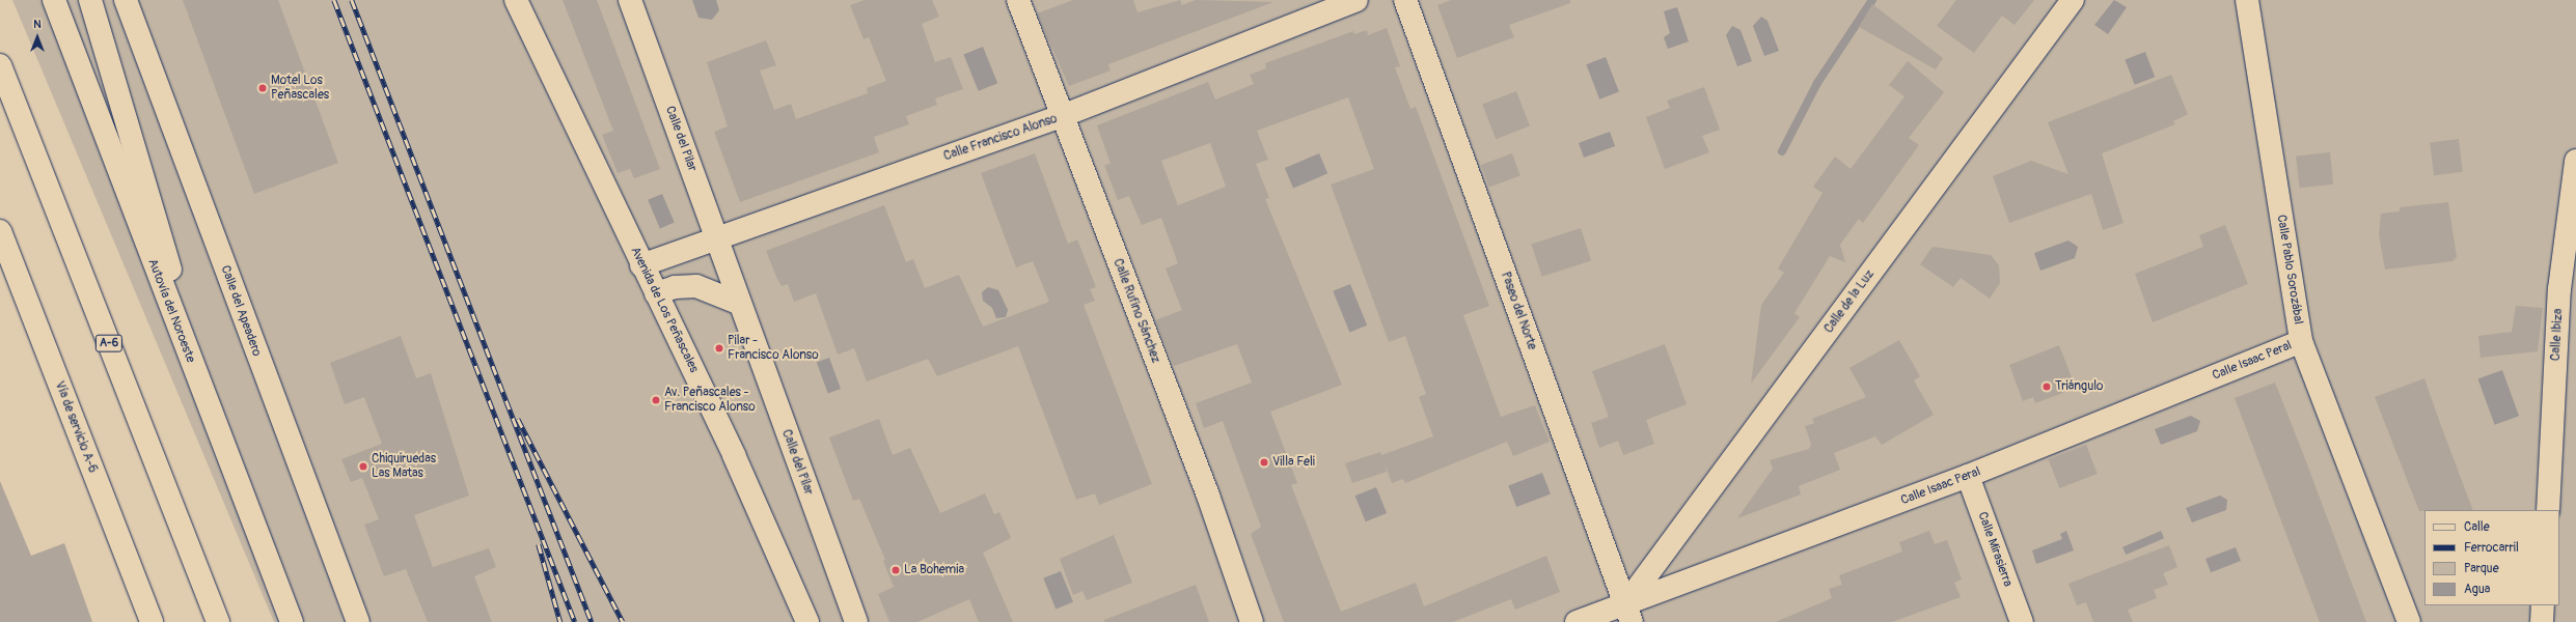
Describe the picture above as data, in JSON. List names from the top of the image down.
{
  "streets": {
    "main road": [
      "Calle Francisco Alonso",
      "Calle del Pilar",
      "Calle Pablo Sorozábal",
      "Calle de la Luz",
      "Avenida de Los Peñascales",
      "Autovía del Noroeste",
      "Calle del Apeadero",
      "Calle Rufino Sánchez",
      "Paseo del Norte",
      "Calle Ibiza",
      "A-6",
      "Calle Isaac Peral",
      "Vía de servicio A-6",
      "Calle Mirasierra"
    ]
  },
  "crossings": [
    ["Calle Francisco Alonso", "Calle del Pilar"],
    ["Calle Francisco Alonso", "Avenida de Los Peñascales"],
    ["Calle Francisco Alonso", "Calle Rufino Sánchez"],
    ["Calle Pablo Sorozábal", "Calle Isaac Peral"],
    ["Calle de la Luz", "Paseo del Norte"],
    ["Calle de la Luz", "Calle Isaac Peral"],
    ["Paseo del Norte", "Calle Isaac Peral"],
    ["Calle Isaac Peral", "Calle Mirasierra"]
  ],
  "places": [
    "Motel Los Peñascales",
    "Pilar - Francisco Alonso",
    "Triángulo",
    "Av. Peñascales - Francisco Alonso",
    "Villa Feli",
    "Chiquiruedas Las Matas",
    "La Bohemia"
  ],
  "legend": [
    "Calle",
    "Ferrocarril",
    "Parque",
    "Agua"
  ],
  "north": "top"
}
